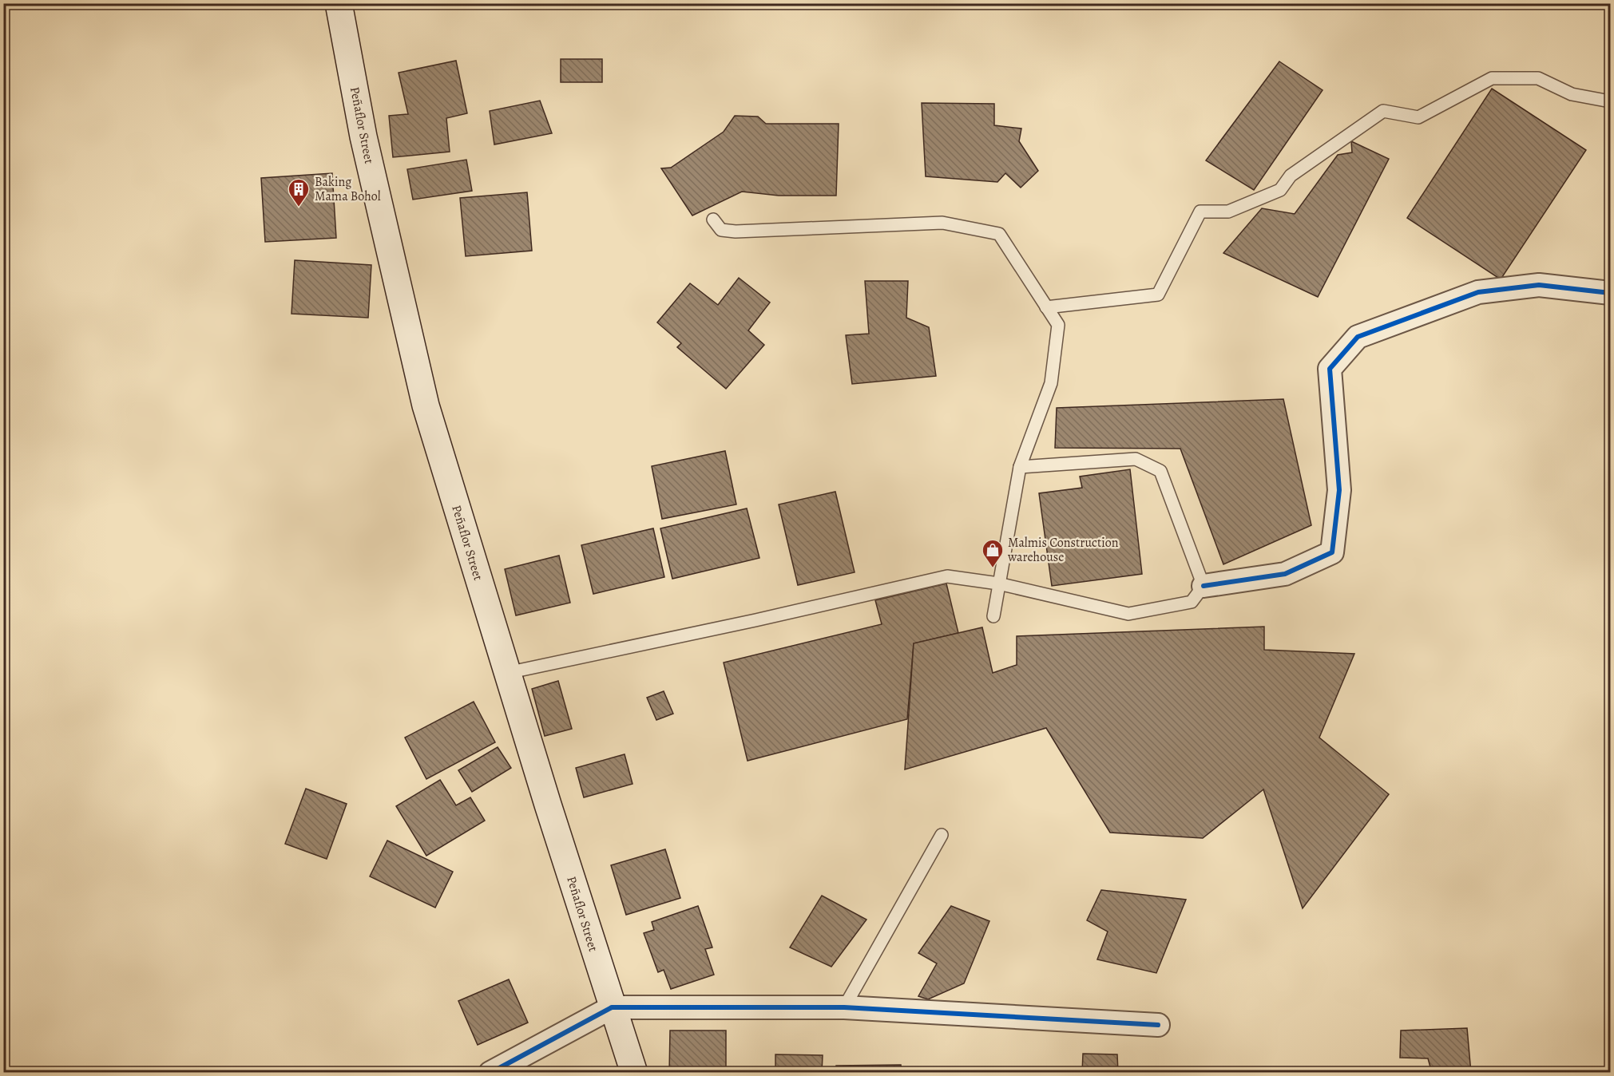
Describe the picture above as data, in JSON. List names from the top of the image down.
{
  "streets": {
    "main road": ["Peñaflor Street"]
  },
  "places": {
    "building": ["Baking Mama Bohol"],
    "shop": ["Malmis Construction warehouse"]
  }
}
